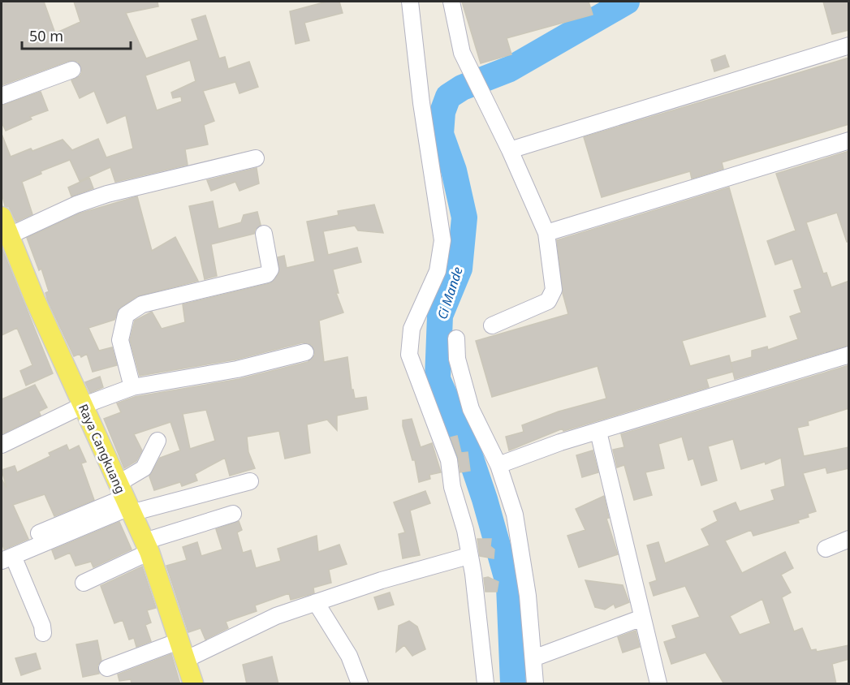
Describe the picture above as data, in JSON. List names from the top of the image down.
{
  "streets": {
    "main road": ["Raya Cangkuang"]
  },
  "water": ["Ci Mande"],
  "scale_bar": "50 m"
}
